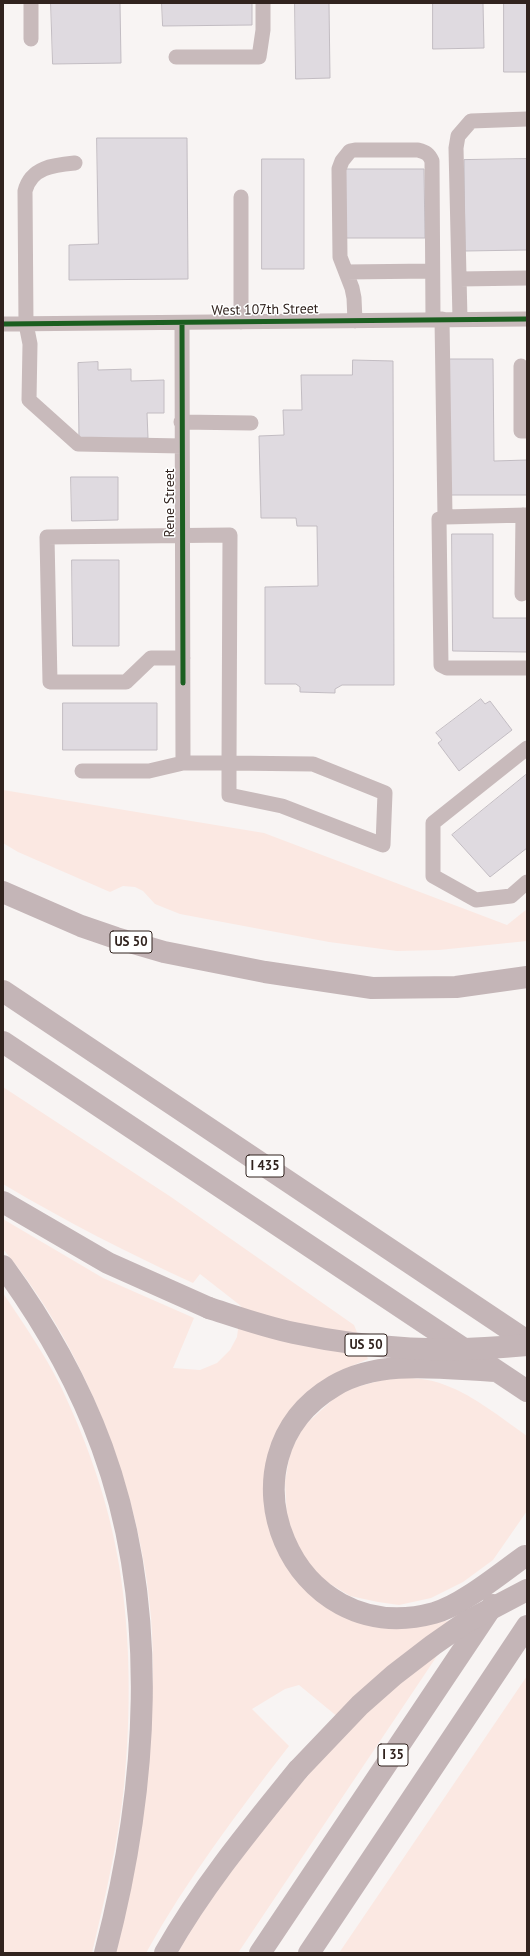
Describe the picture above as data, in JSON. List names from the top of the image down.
{
  "streets": {
    "highway": ["US 50", "I 435", "I 35"],
    "street": ["West 107th Street", "Rene Street"]
  },
  "crossings": [
    ["West 107th Street", "Rene Street"]
  ]
}
